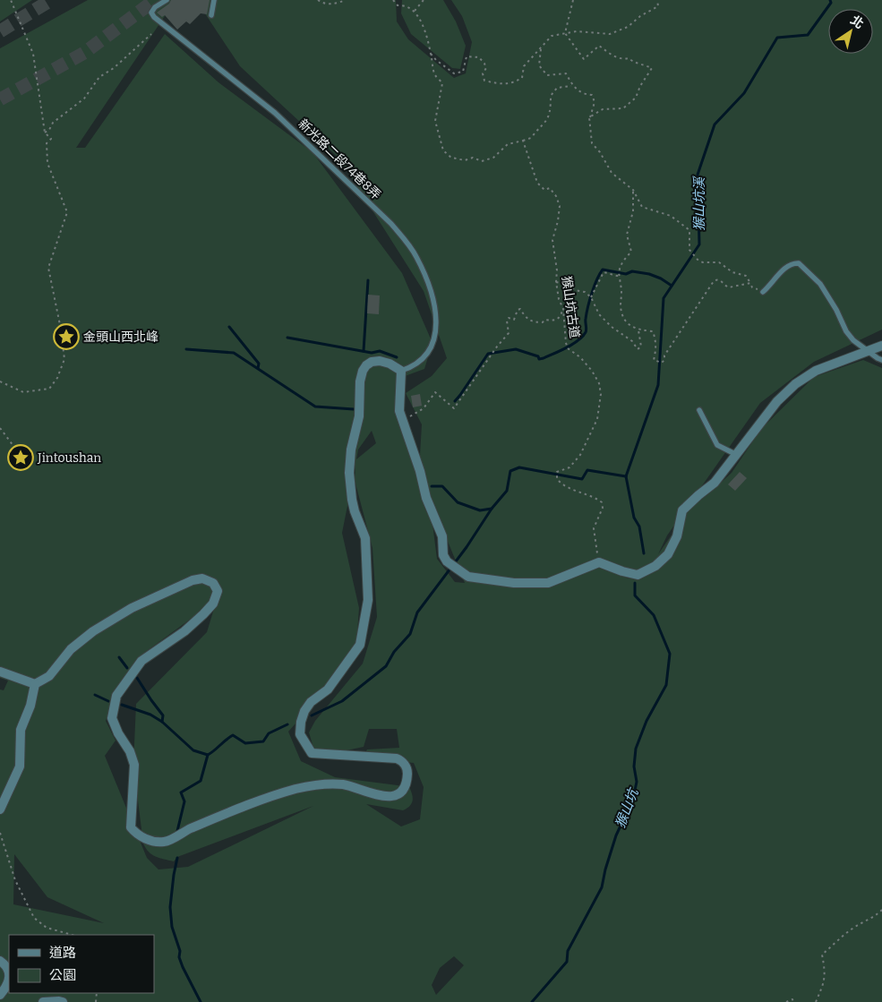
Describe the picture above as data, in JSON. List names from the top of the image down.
{
  "streets": {
    "lane": ["新光路二段74巷8弄"],
    "path": ["猴山坑古道"]
  },
  "water": ["猴山坑溪", "猴山坑"],
  "places": {
    "place": ["金頭山西北峰", "Jintoushan"]
  },
  "legend": ["道路", "公園"],
  "north": "top right"
}
